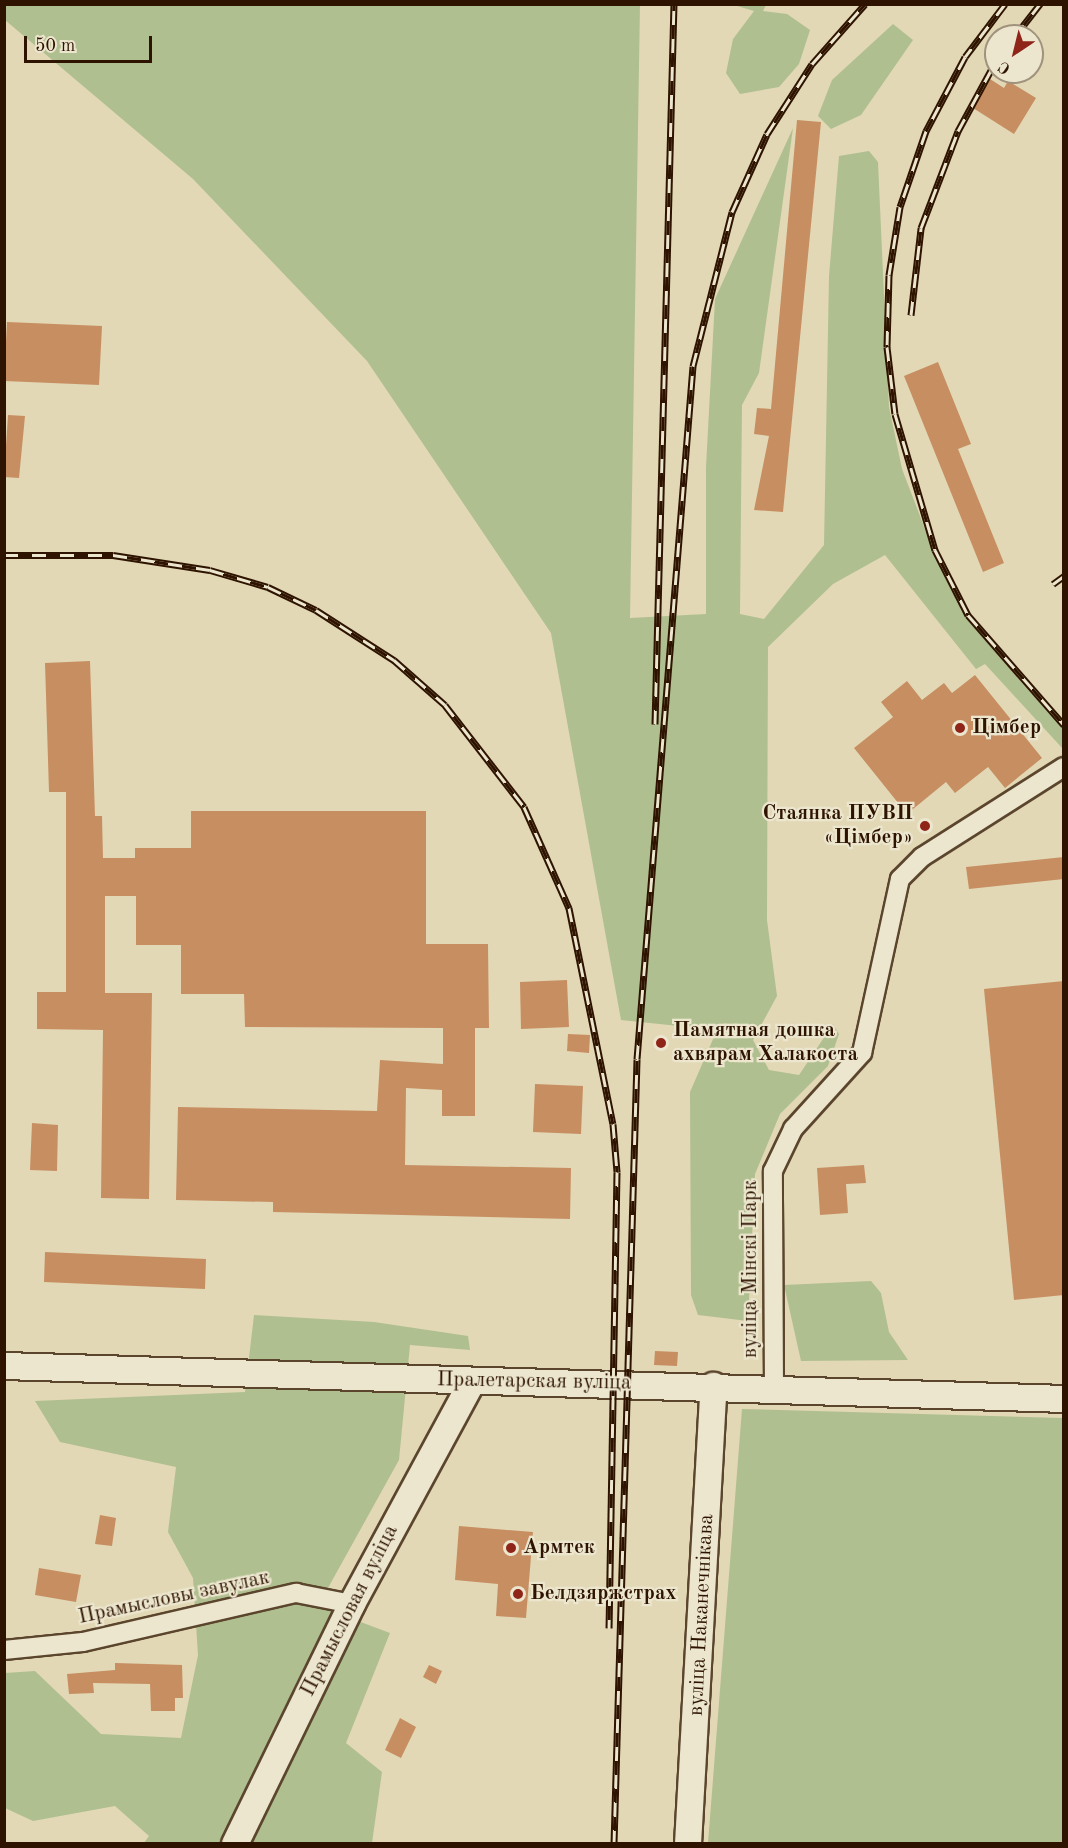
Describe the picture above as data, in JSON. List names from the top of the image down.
{
  "streets": {
    "main road": ["Пралетарская вуліца", "Прамысловая вуліца", "вуліца Наканечнікава"],
    "street": ["вуліца Мінскі Парк", "Прамысловы завулак"]
  },
  "crossings": [
    ["вуліца Мінскі Парк", "Пралетарская вуліца"],
    ["Пралетарская вуліца", "Прамысловая вуліца"],
    ["Пралетарская вуліца", "вуліца Наканечнікава"],
    ["Прамысловы завулак", "Прамысловая вуліца"]
  ],
  "places": [
    "Цімбер",
    "Стаянка ПУВП «Цімбер»",
    "Памятная дошка ахвярам Халакоста",
    "Армтек",
    "Белдзяржстрах"
  ],
  "scale_bar": "50 m",
  "north": "bottom left"
}
